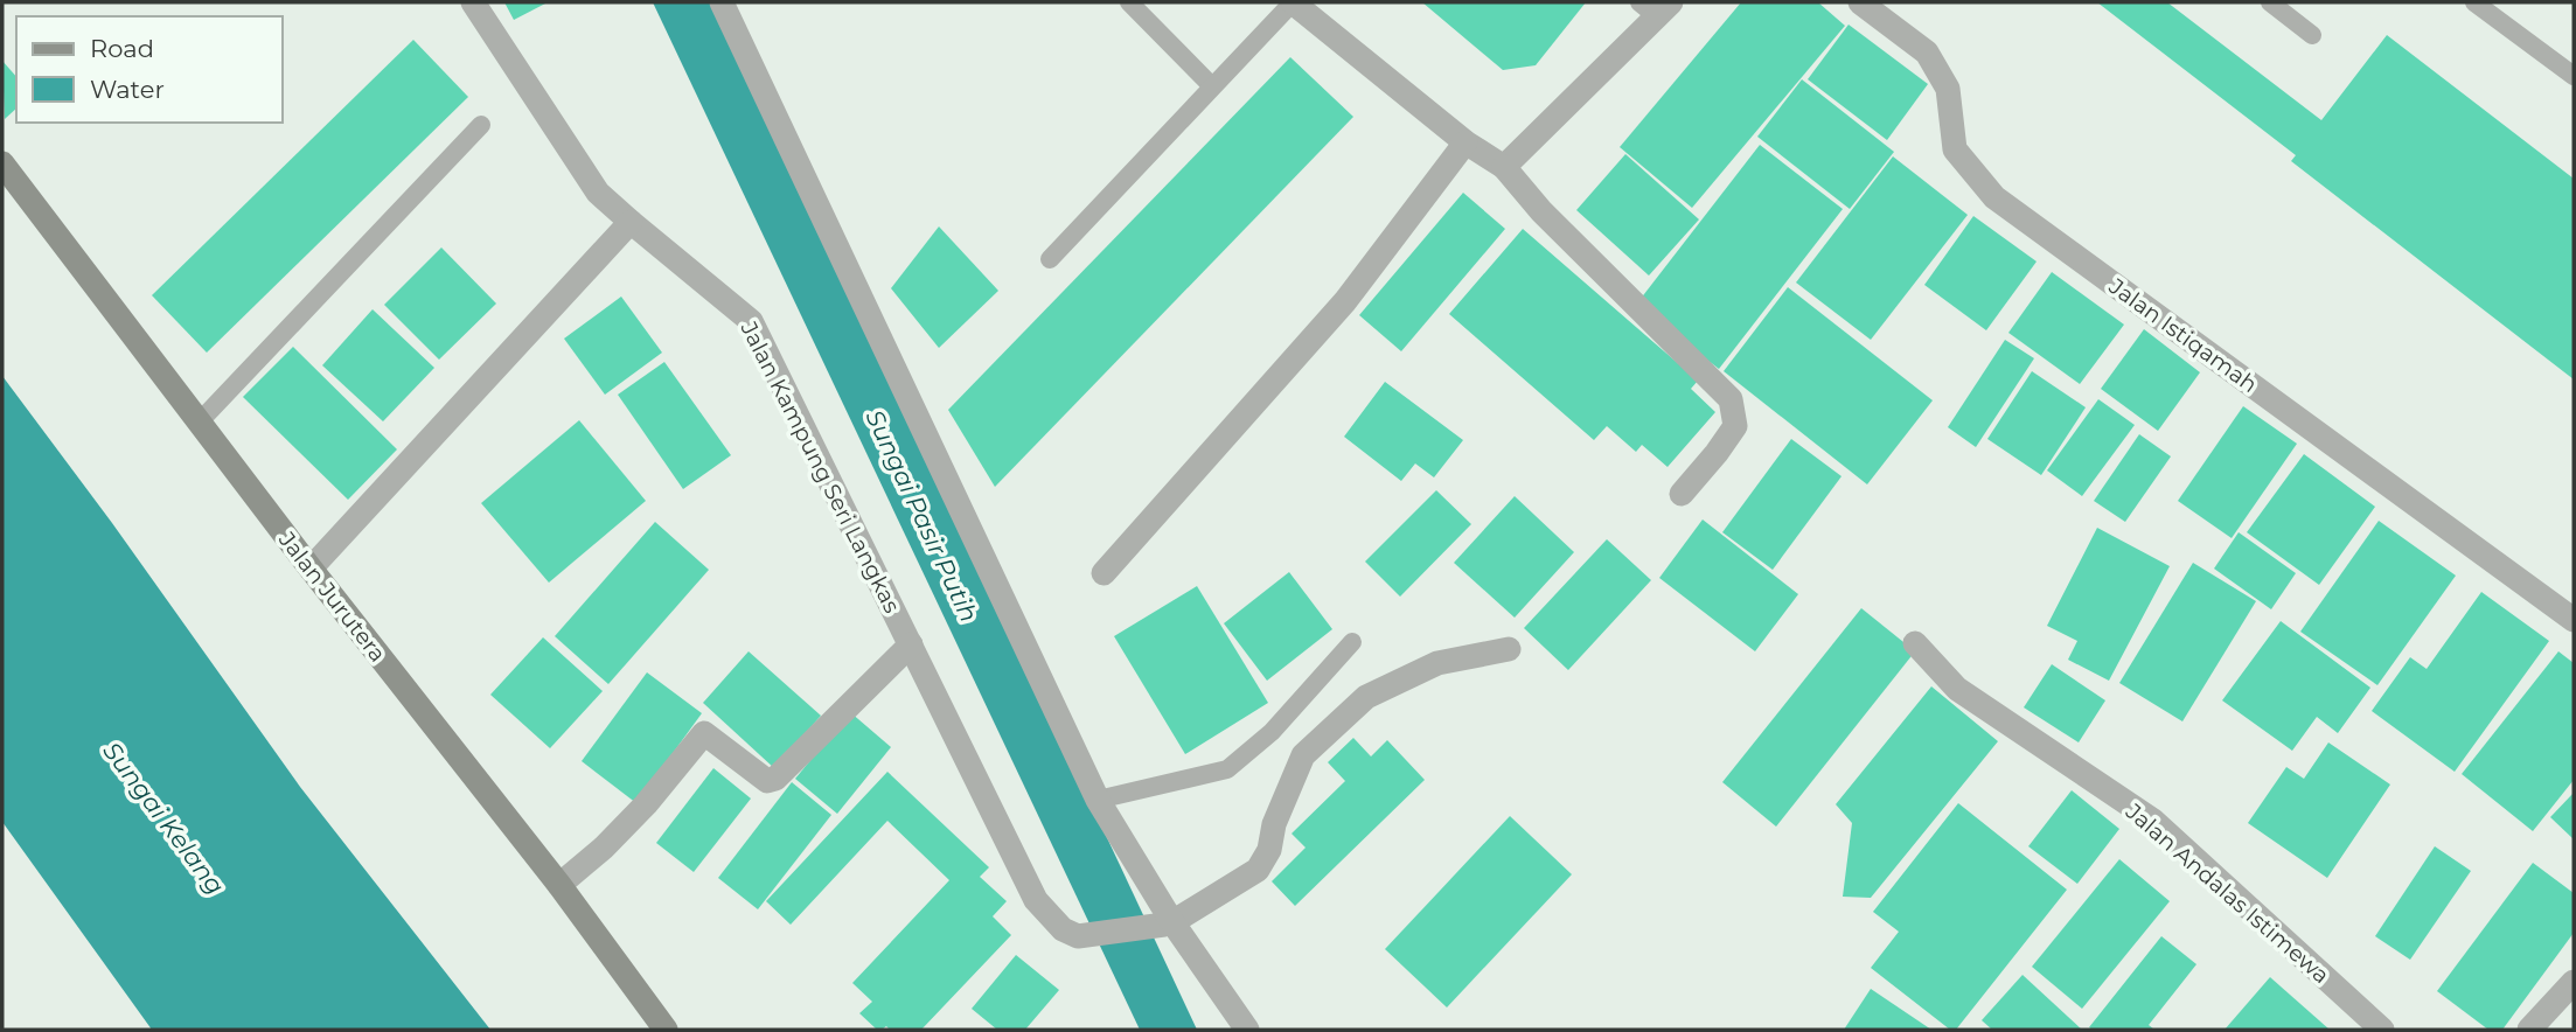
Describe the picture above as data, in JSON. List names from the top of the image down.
{
  "streets": {
    "street": [
      "Jalan Istiqamah",
      "Jalan Kampung Seri Langkas",
      "Jalan Jurutera",
      "Jalan Andalas Istimewa"
    ]
  },
  "water": ["Sungai Pasir Putih", "Sungai Kelang"],
  "legend": ["Road", "Water"]
}
